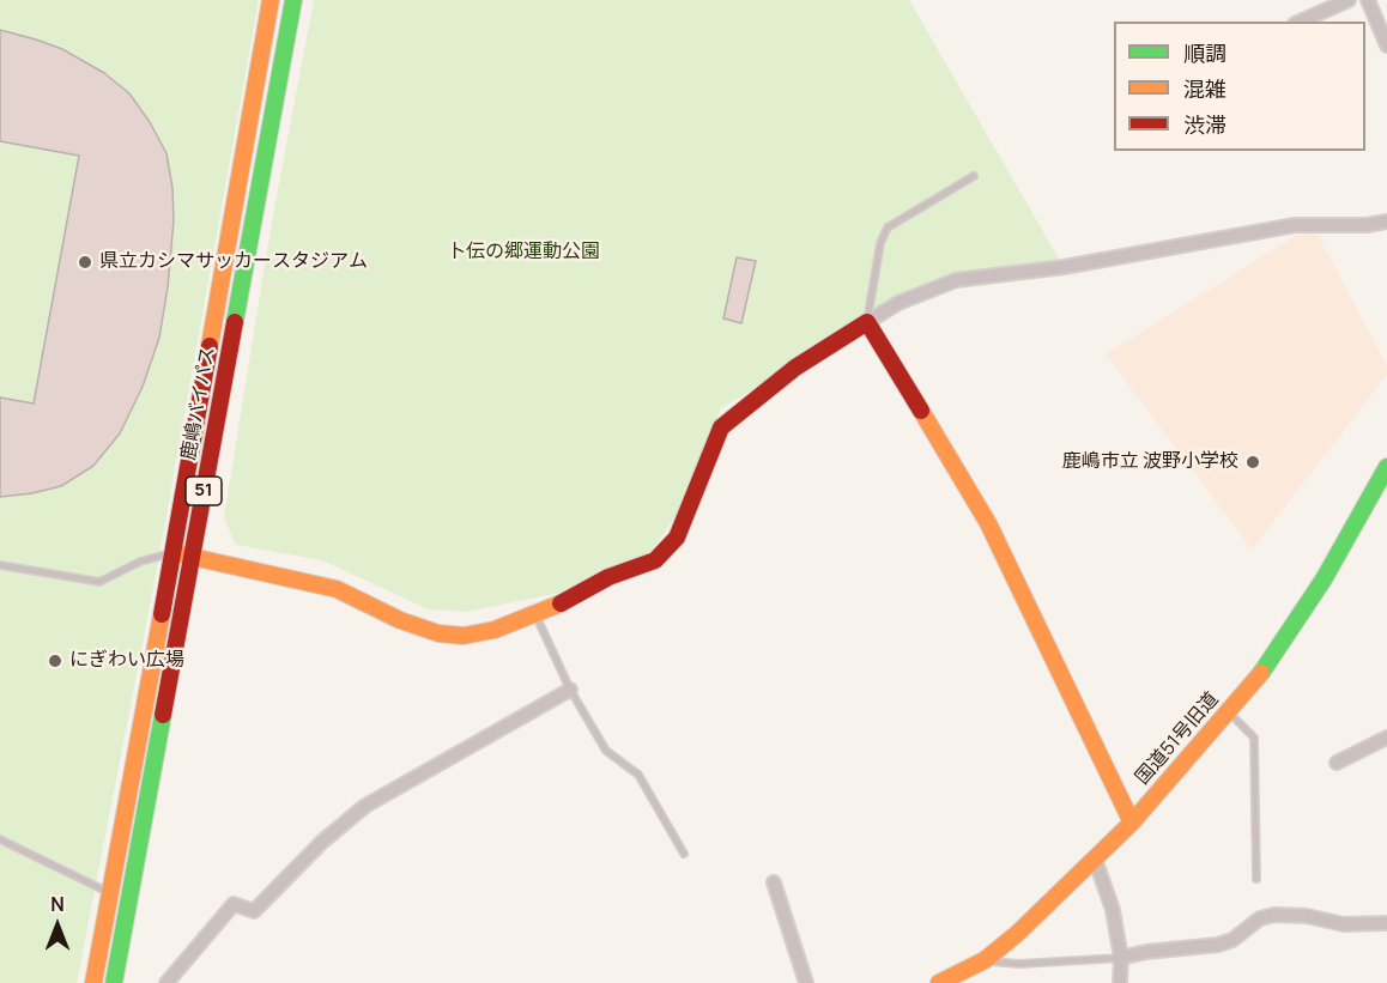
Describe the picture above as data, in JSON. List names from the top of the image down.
{
  "streets": {
    "main road": ["鹿嶋バイパス", "51", "国道51号旧道"]
  },
  "parks": ["卜伝の郷運動公園"],
  "places": ["県立カシマサッカースタジアム", "鹿嶋市立 波野小学校", "にぎわい広場"],
  "legend": ["順調", "混雑", "渋滞"],
  "north": "top"
}
